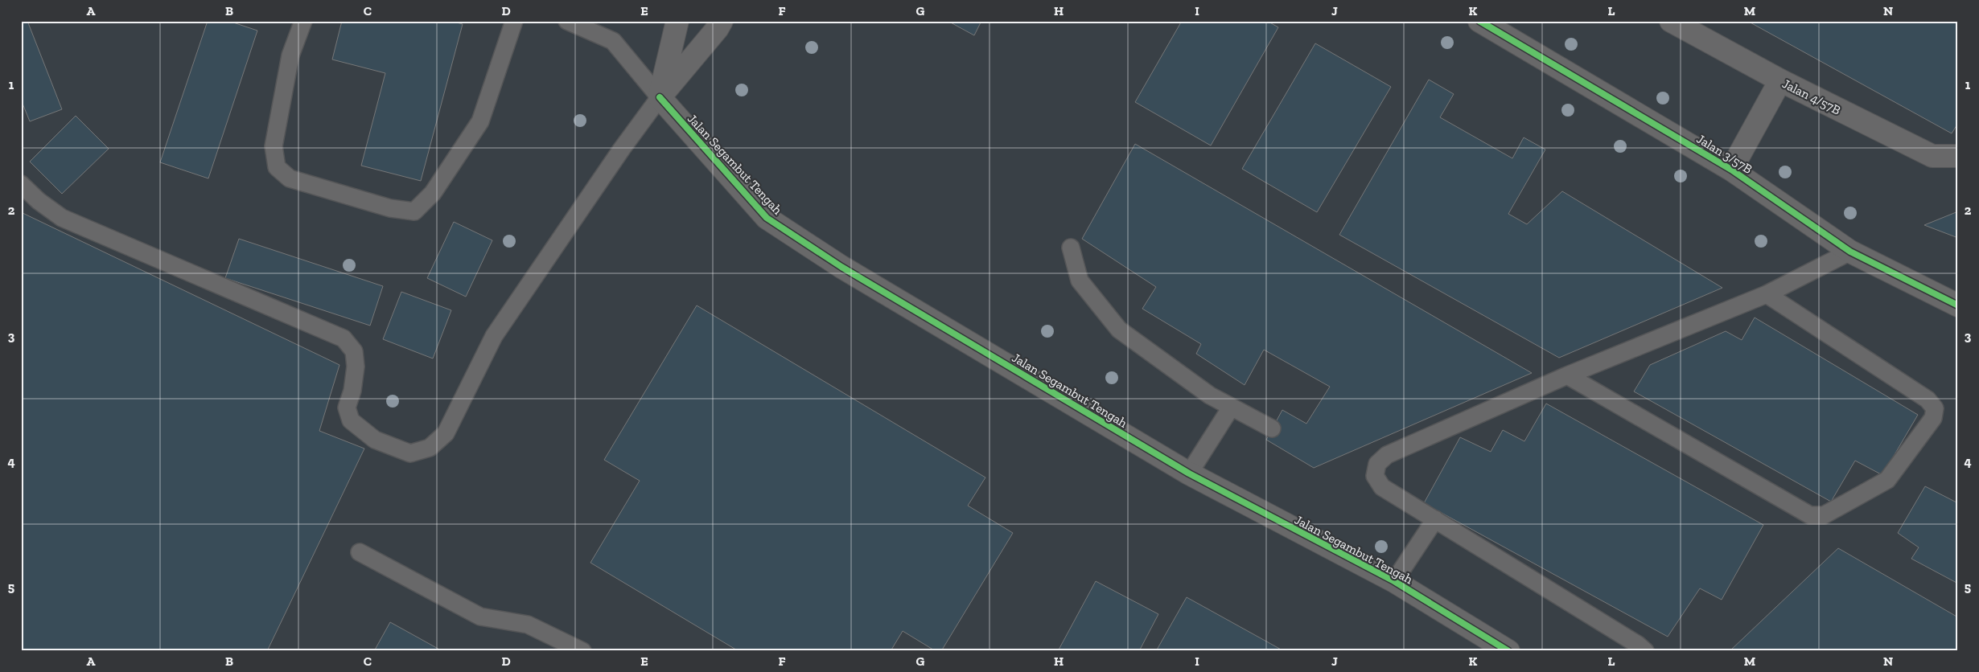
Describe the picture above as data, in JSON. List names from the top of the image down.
{
  "streets": {
    "street": ["Jalan 4/57B", "Jalan 3/57B", "Jalan Segambut Tengah"]
  },
  "grid": {
    "columns": [
      "A",
      "B",
      "C",
      "D",
      "E",
      "F",
      "G",
      "H",
      "I",
      "J",
      "K",
      "L",
      "M",
      "N"
    ],
    "rows": [
      "1",
      "2",
      "3",
      "4",
      "5"
    ]
  }
}
